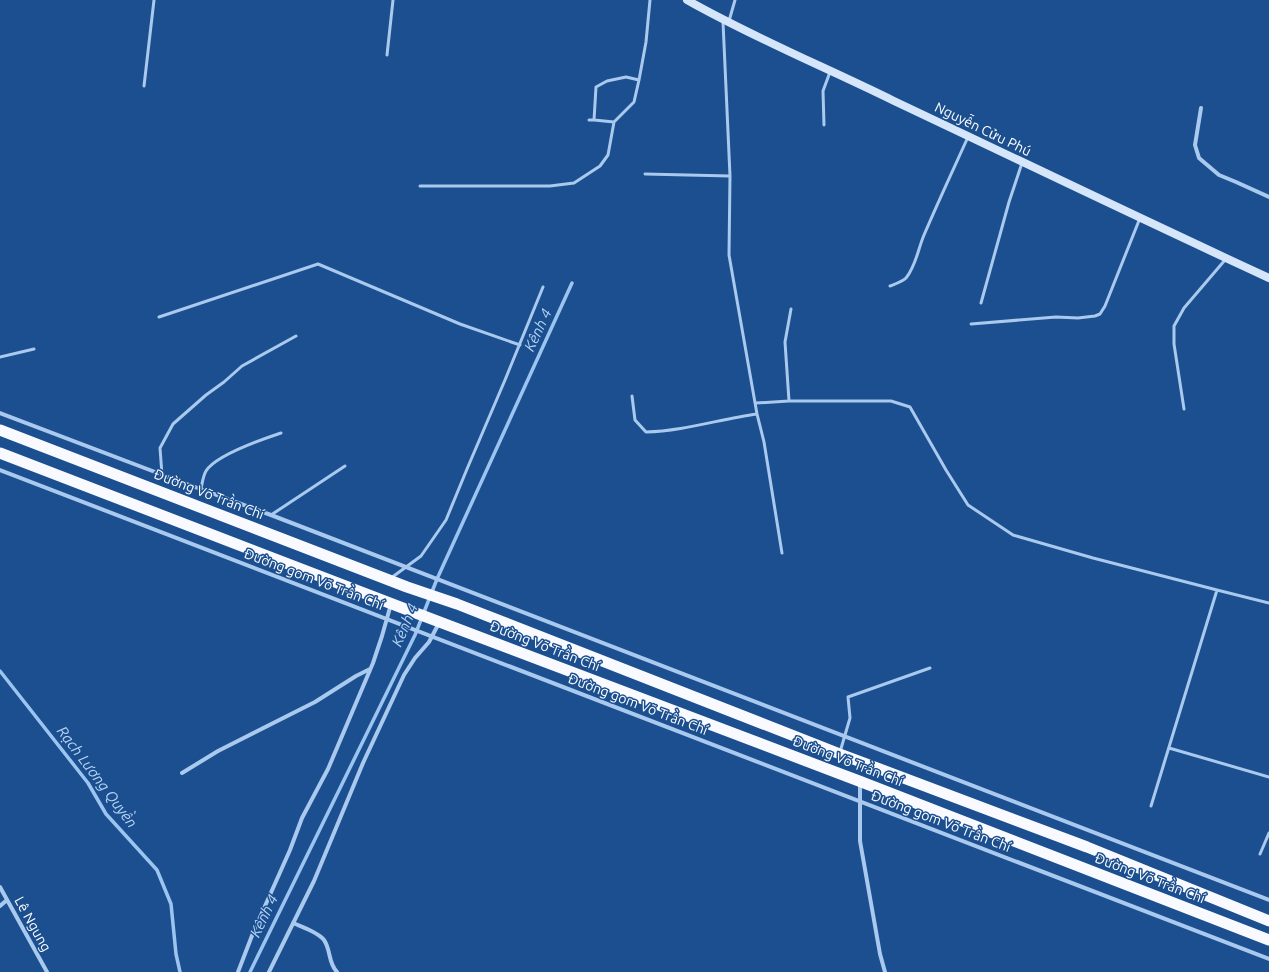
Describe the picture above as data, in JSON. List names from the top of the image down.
{
  "streets": {
    "highway": ["Đường Võ Trần Chí"],
    "main road": ["Nguyễn Cửu Phú"],
    "street": ["Đường gom Võ Trần Chí", "Lê Ngung"]
  },
  "water": ["Kênh 4", "Rạch Lương Quyền"]
}
